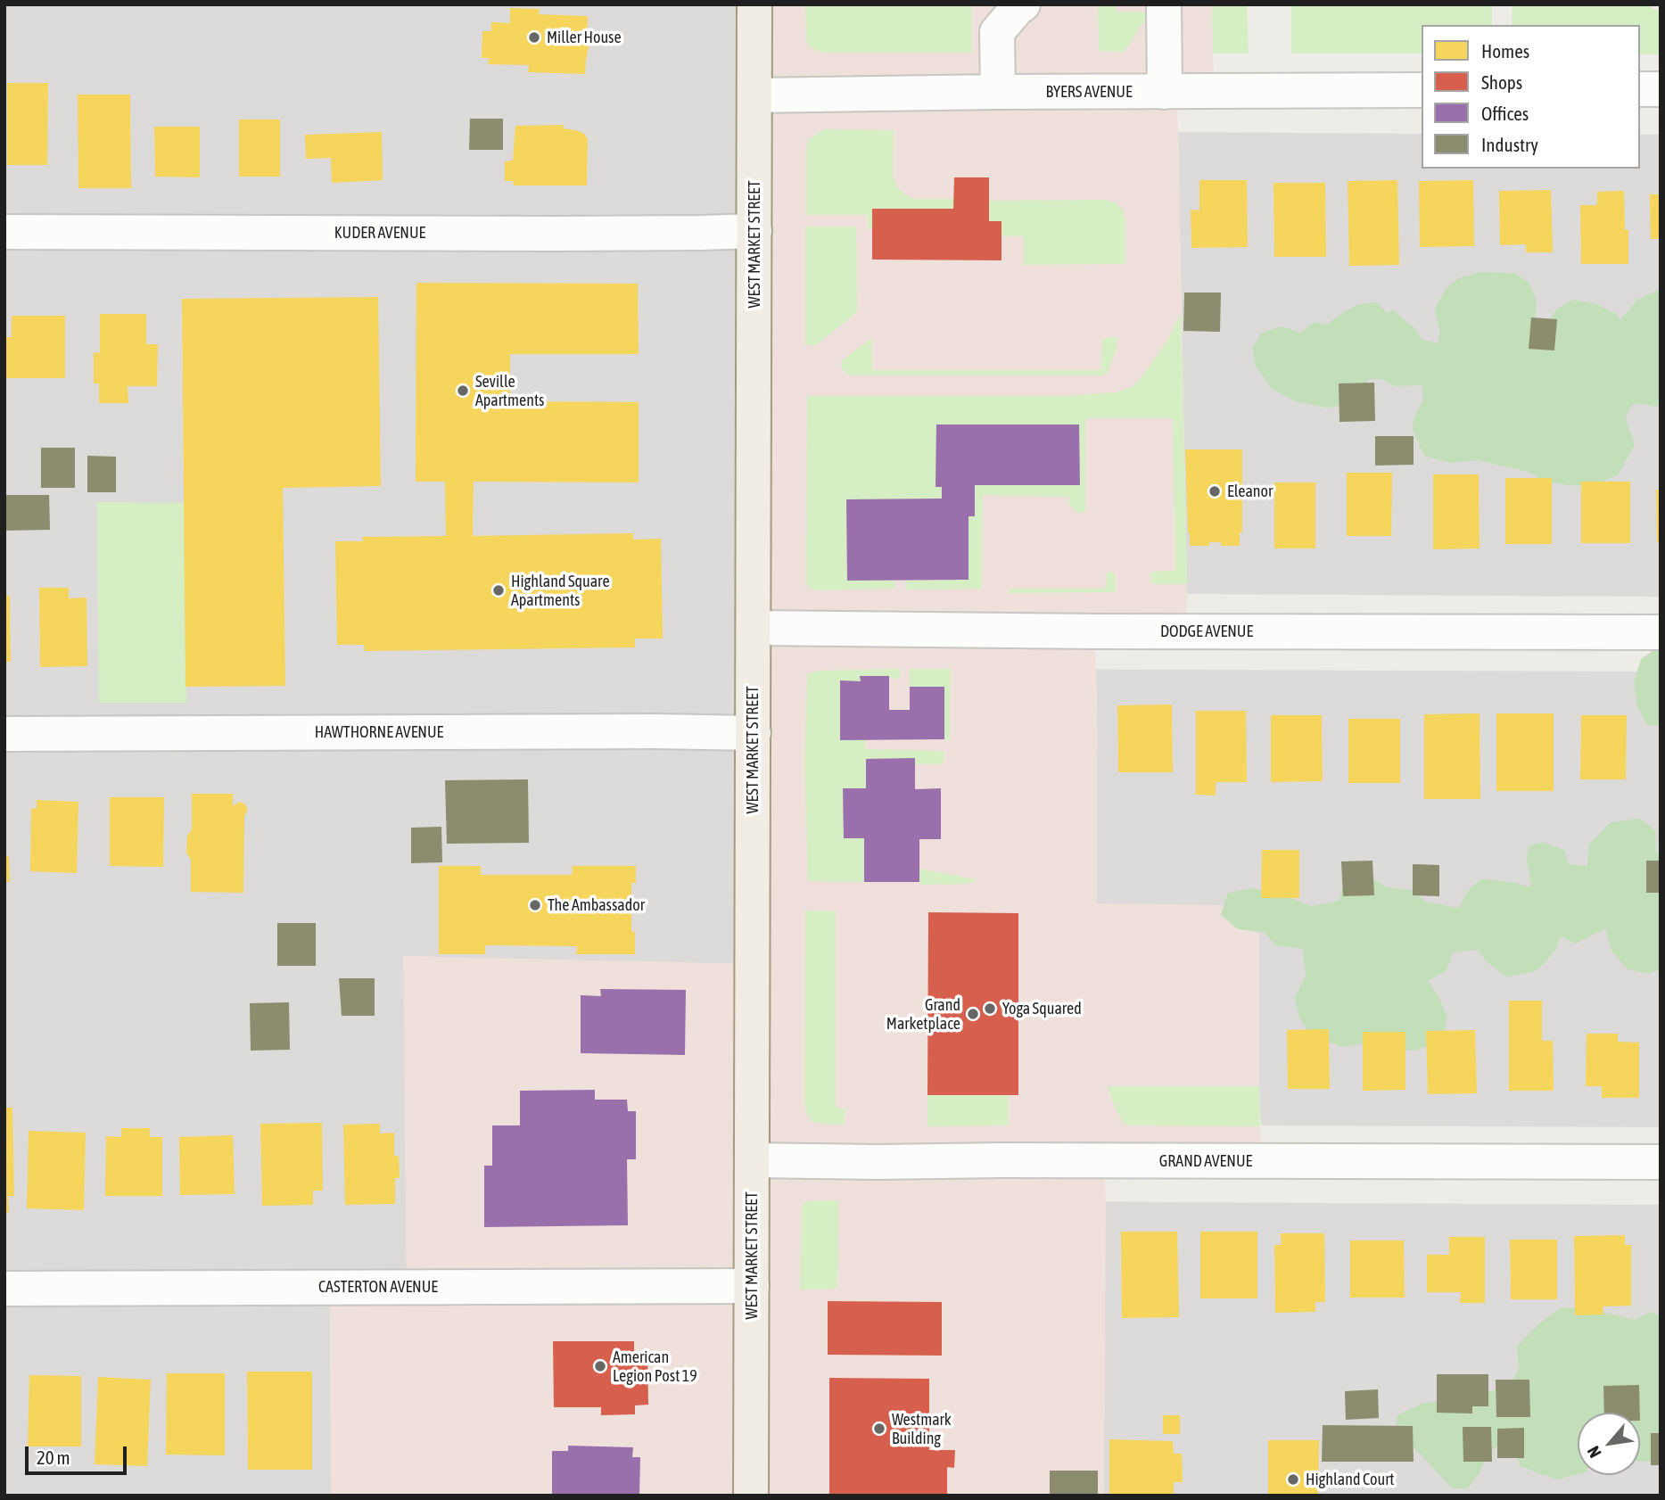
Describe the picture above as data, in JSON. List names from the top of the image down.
{
  "streets": {
    "main road": ["WEST MARKET STREET"],
    "street": [
      "BYERS AVENUE",
      "KUDER AVENUE",
      "DODGE AVENUE",
      "HAWTHORNE AVENUE",
      "GRAND AVENUE",
      "CASTERTON AVENUE"
    ]
  },
  "crossings": [
    ["BYERS AVENUE", "WEST MARKET STREET"],
    ["KUDER AVENUE", "WEST MARKET STREET"],
    ["WEST MARKET STREET", "DODGE AVENUE"],
    ["WEST MARKET STREET", "HAWTHORNE AVENUE"],
    ["WEST MARKET STREET", "GRAND AVENUE"],
    ["WEST MARKET STREET", "CASTERTON AVENUE"]
  ],
  "places": [
    "Miller House",
    "Seville Apartments",
    "Eleanor",
    "Highland Square Apartments",
    "The Ambassador",
    "Yoga Squared",
    "Grand Marketplace",
    "American Legion Post 19",
    "Westmark Building",
    "Highland Court"
  ],
  "legend": [
    "Homes",
    "Shops",
    "Offices",
    "Industry"
  ],
  "scale_bar": "20 m",
  "north": "bottom left"
}
